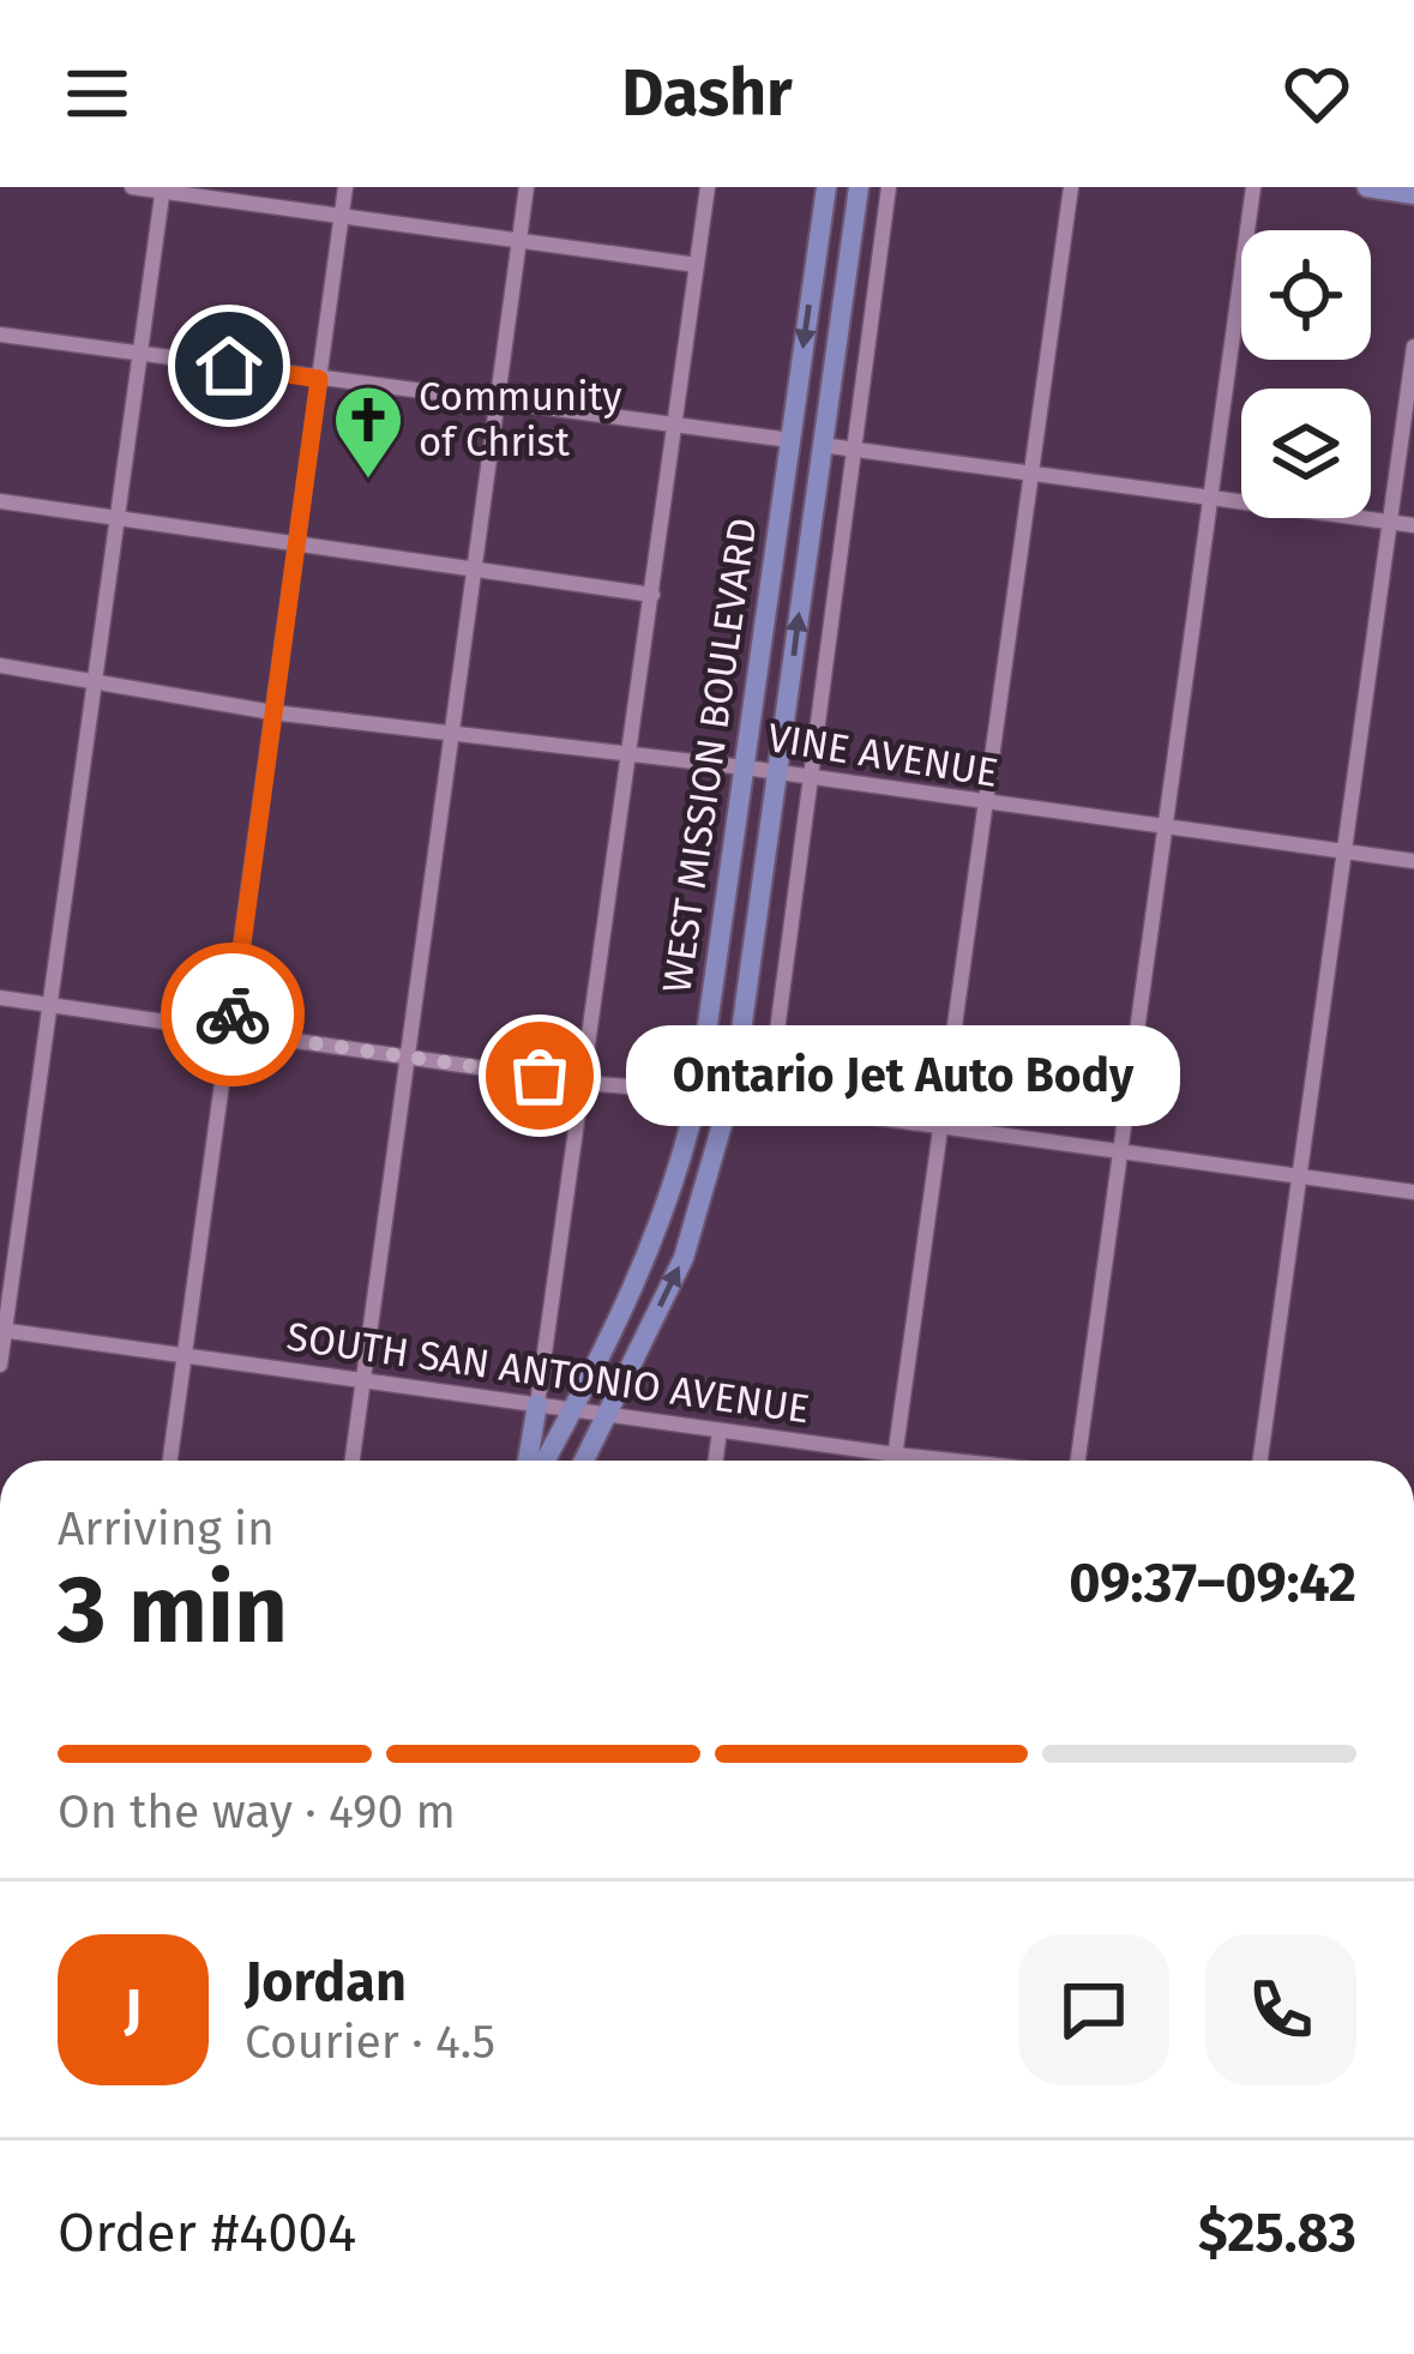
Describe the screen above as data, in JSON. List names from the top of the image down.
{
  "streets": {
    "main road": ["WEST MISSION BOULEVARD"],
    "street": ["VINE AVENUE", "SOUTH SAN ANTONIO AVENUE"]
  },
  "crossings": [
    ["WEST MISSION BOULEVARD", "VINE AVENUE"],
    ["WEST MISSION BOULEVARD", "SOUTH SAN ANTONIO AVENUE"]
  ],
  "places": {
    "church": ["Community of Christ"],
    "other": ["Ontario Jet Auto Body"]
  },
  "page": {
    "header": "Dashr",
    "bubble": "Ontario Jet Auto Body",
    "heading": ["3 min", "Arriving in", "09:37–09:42"],
    "panel": [
      "Jordan",
      "Courier · 4.5",
      "Order #4004",
      "$25.83"
    ],
    "bar": "On the way · 490 m",
    "round": "J"
  }
}
